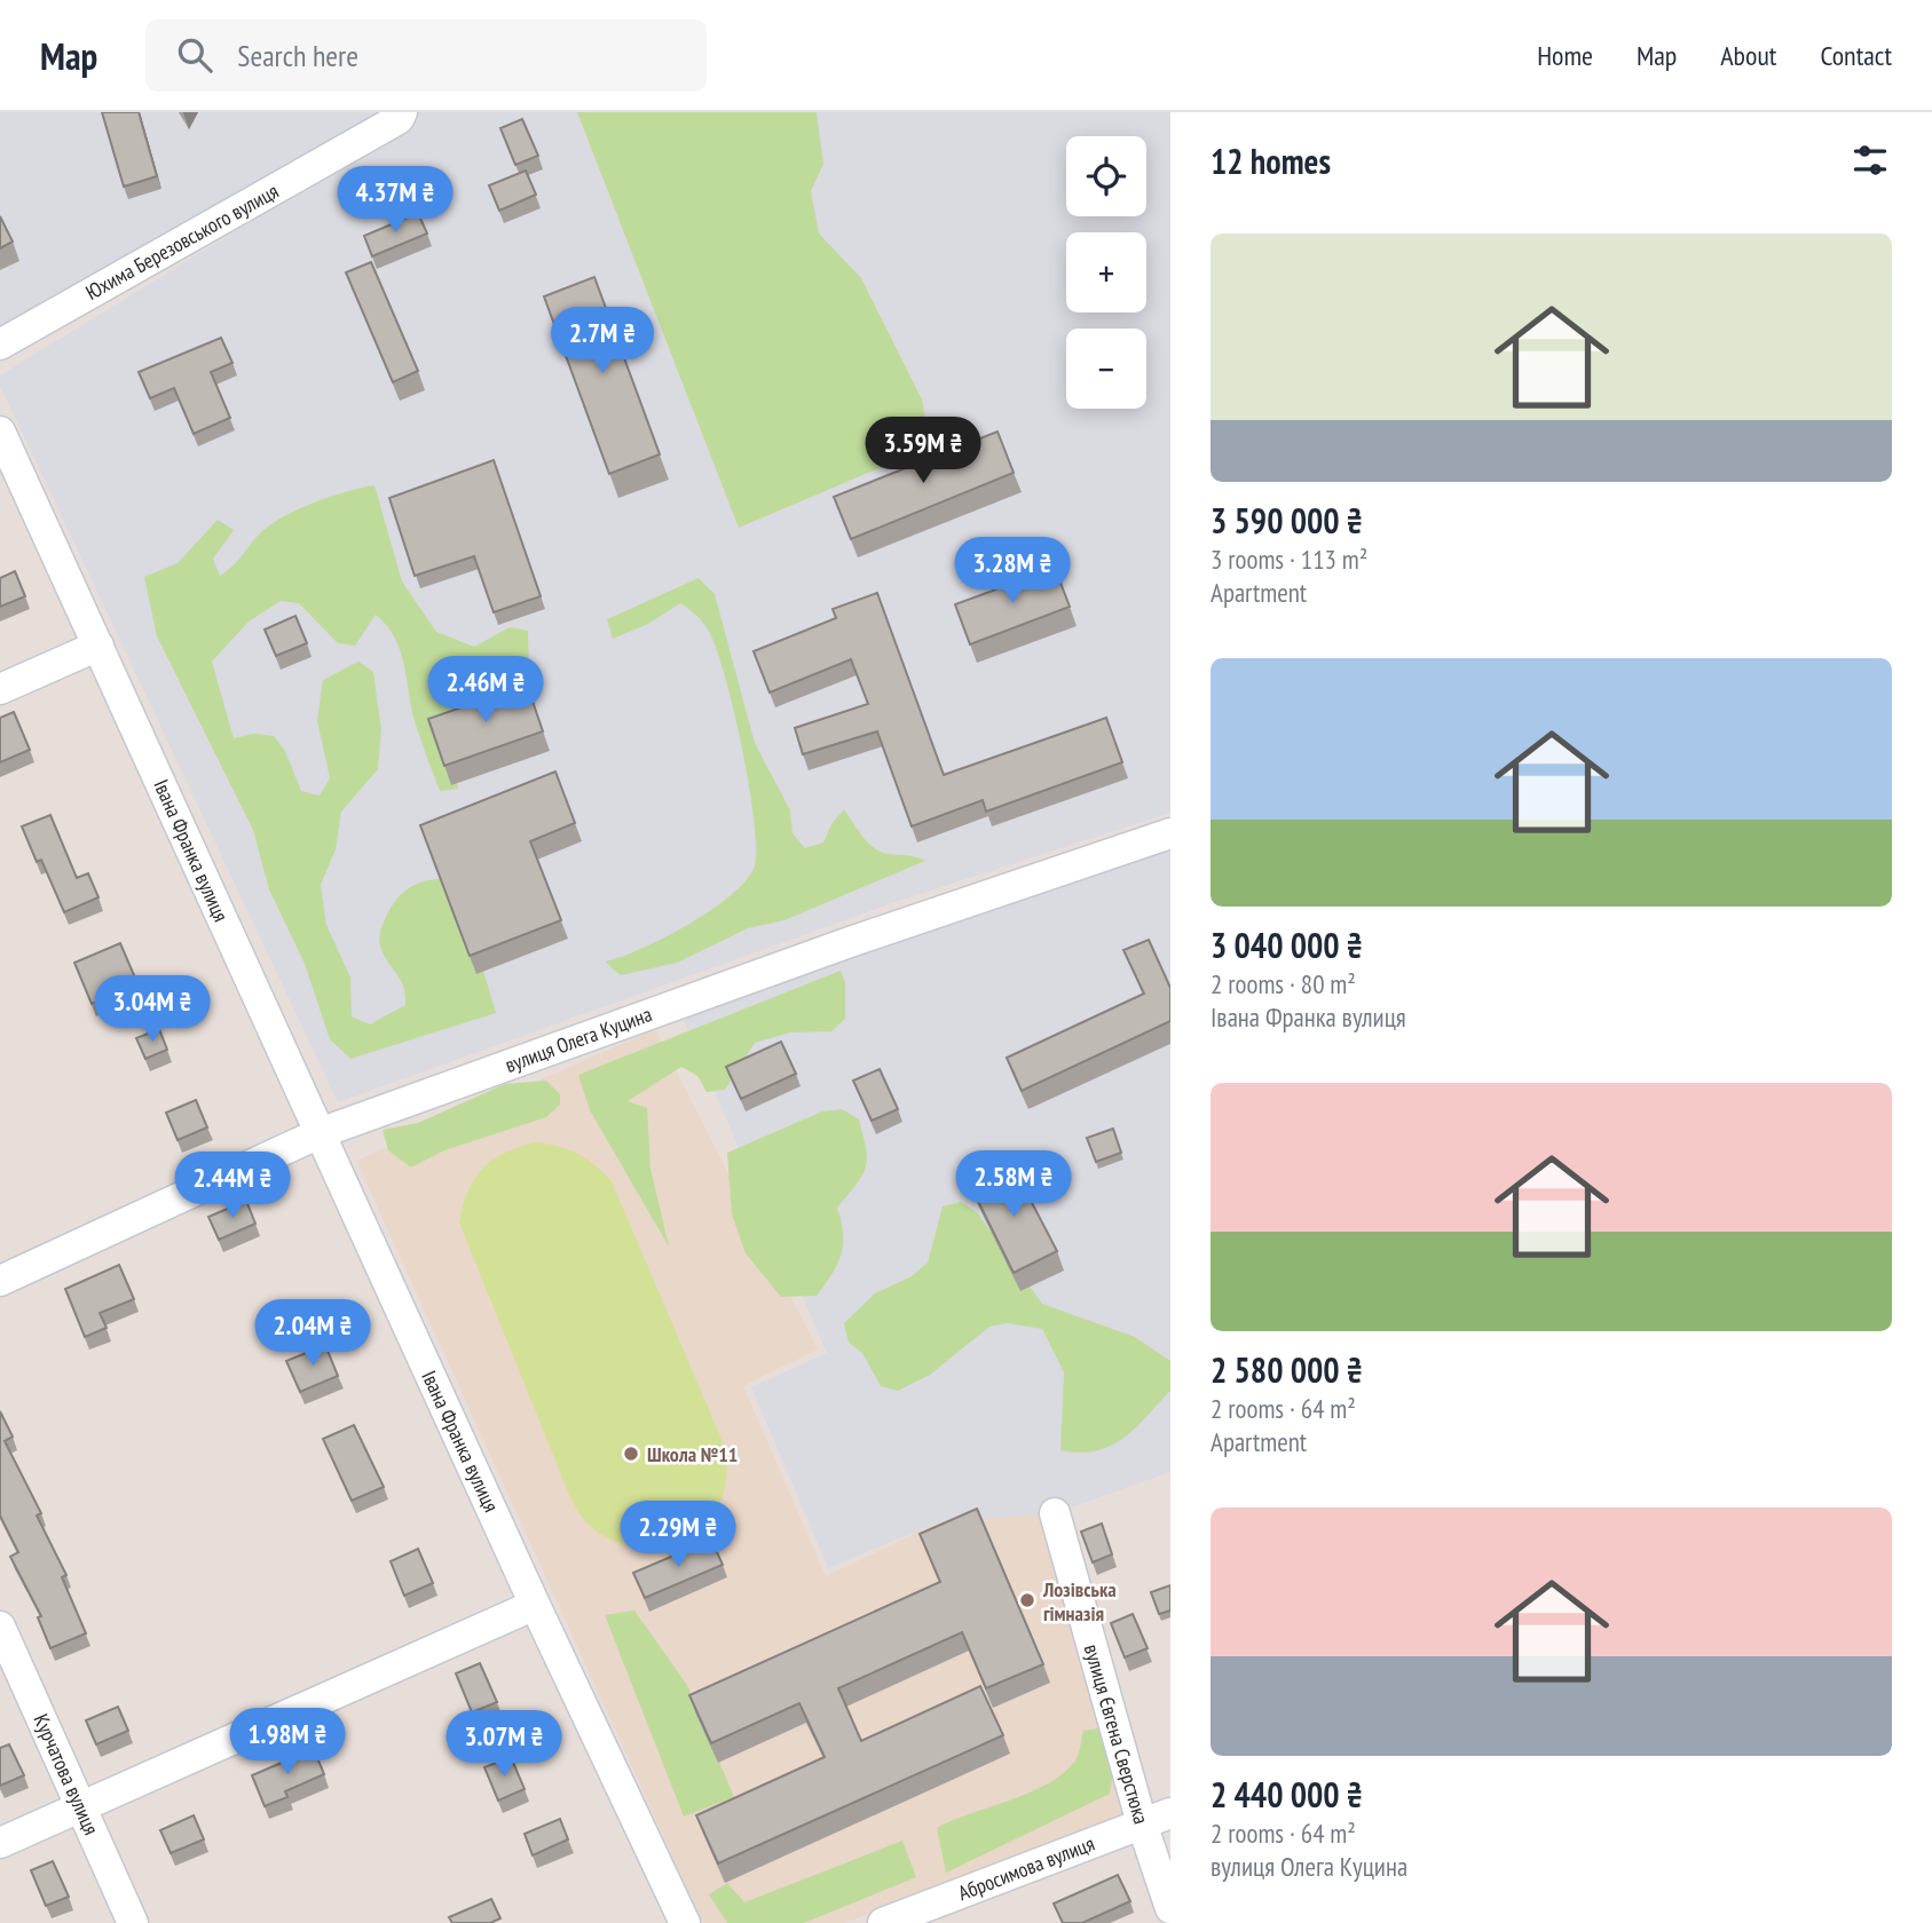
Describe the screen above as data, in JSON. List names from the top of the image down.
{
  "streets": {
    "street": [
      "Юхима Березовського вулиця",
      "Івана Франка вулиця",
      "вулиця Олега Куцина",
      "вулиця Євгена Сверстюка",
      "Курчатова вулиця",
      "Абросимова вулиця"
    ]
  },
  "crossings": [
    ["Івана Франка вулиця", "вулиця Олега Куцина"],
    ["вулиця Євгена Сверстюка", "Абросимова вулиця"]
  ],
  "places": ["Школа №11", "Лозівська гімназія"],
  "page": {
    "header": "Map",
    "search": "Search here",
    "nav": [
      "Home",
      "Map",
      "About",
      "Contact"
    ],
    "heading": "12 homes",
    "map_buttons": ["+", "−"],
    "price": [
      "4.37M ₴",
      "2.7M ₴",
      "3.59M ₴",
      "3.28M ₴",
      "2.46M ₴",
      "3.04M ₴",
      "2.58M ₴",
      "2.44M ₴",
      "2.04M ₴",
      "2.29M ₴",
      "1.98M ₴",
      "3.07M ₴"
    ],
    "list": [
      {
        "name": "3 590 000 ₴",
        "note": "3 rooms · 113 m² · Apartment"
      },
      {
        "name": "3 040 000 ₴",
        "note": "2 rooms · 80 m² · Івана Франка вулиця"
      },
      {
        "name": "2 580 000 ₴",
        "note": "2 rooms · 64 m² · Apartment"
      },
      {
        "name": "2 440 000 ₴",
        "note": "2 rooms · 64 m² · вулиця Олега Куцина"
      }
    ]
  }
}
